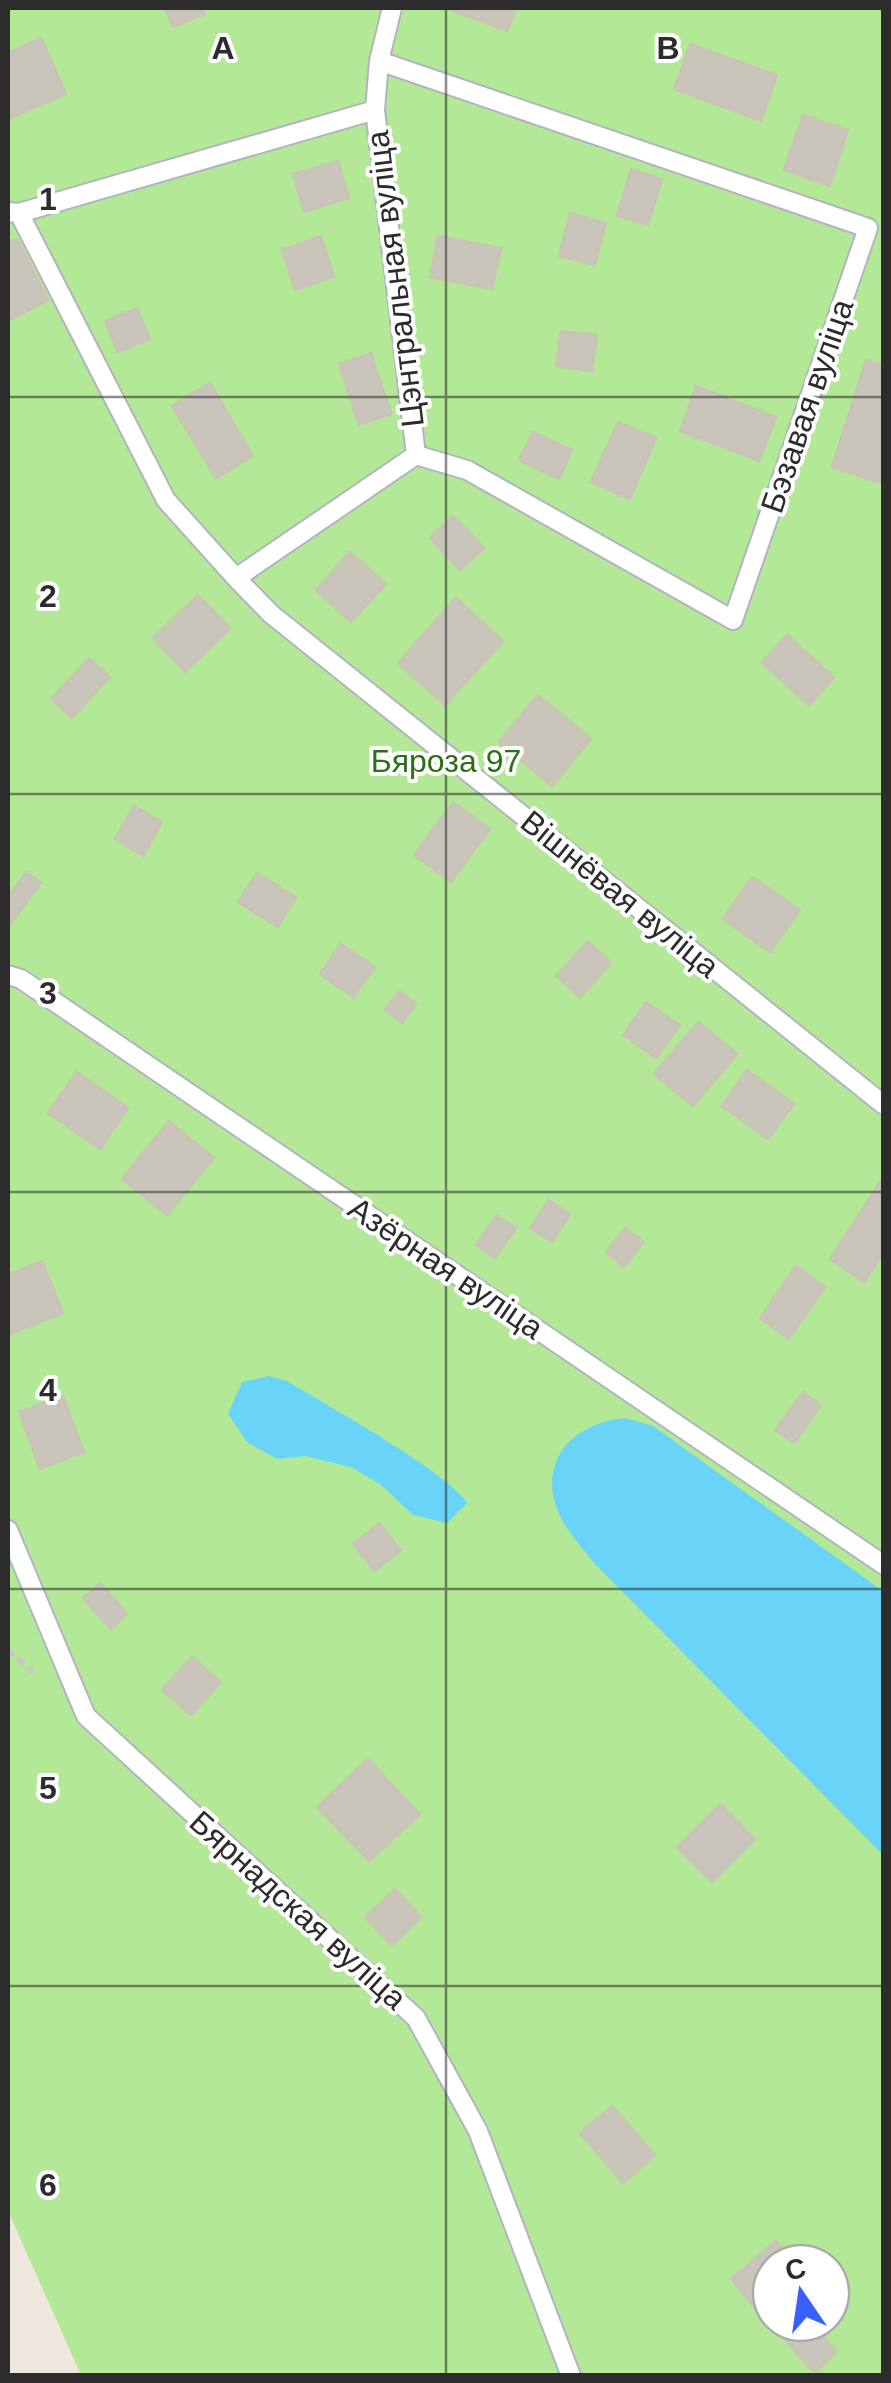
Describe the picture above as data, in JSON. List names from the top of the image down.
{
  "streets": {
    "lane": [
      "Цэнтральная вуліца",
      "Бэзавая вуліца",
      "Вішнёвая вуліца",
      "Азёрная вуліца",
      "Бярнадская вуліца"
    ]
  },
  "crossings": [
    ["Цэнтральная вуліца", "Бэзавая вуліца"],
    ["Цэнтральная вуліца", "Вішнёвая вуліца"]
  ],
  "parks": ["Бяроза 97"],
  "north": "top",
  "grid": {
    "columns": ["A", "B"],
    "rows": [
      "1",
      "2",
      "3",
      "4",
      "5",
      "6"
    ]
  }
}
